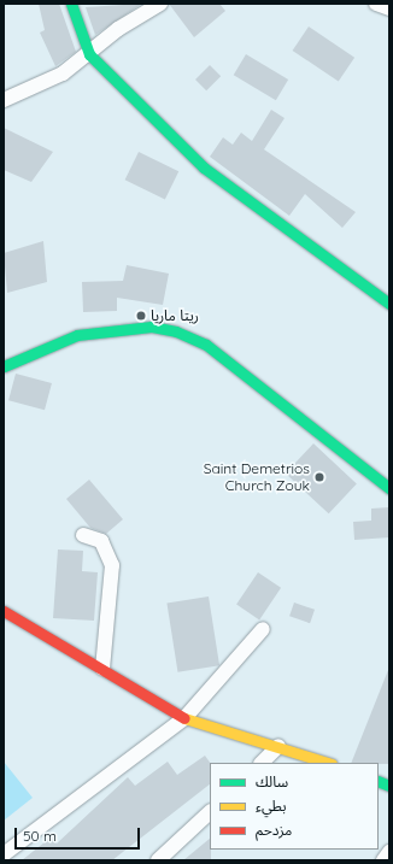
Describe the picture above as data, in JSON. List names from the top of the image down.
{
  "places": ["ريتا ماريا", "Saint Demetrios Church Zouk"],
  "legend": ["سالك", "بطيء", "مزدحم"],
  "scale_bar": "50 m"
}
